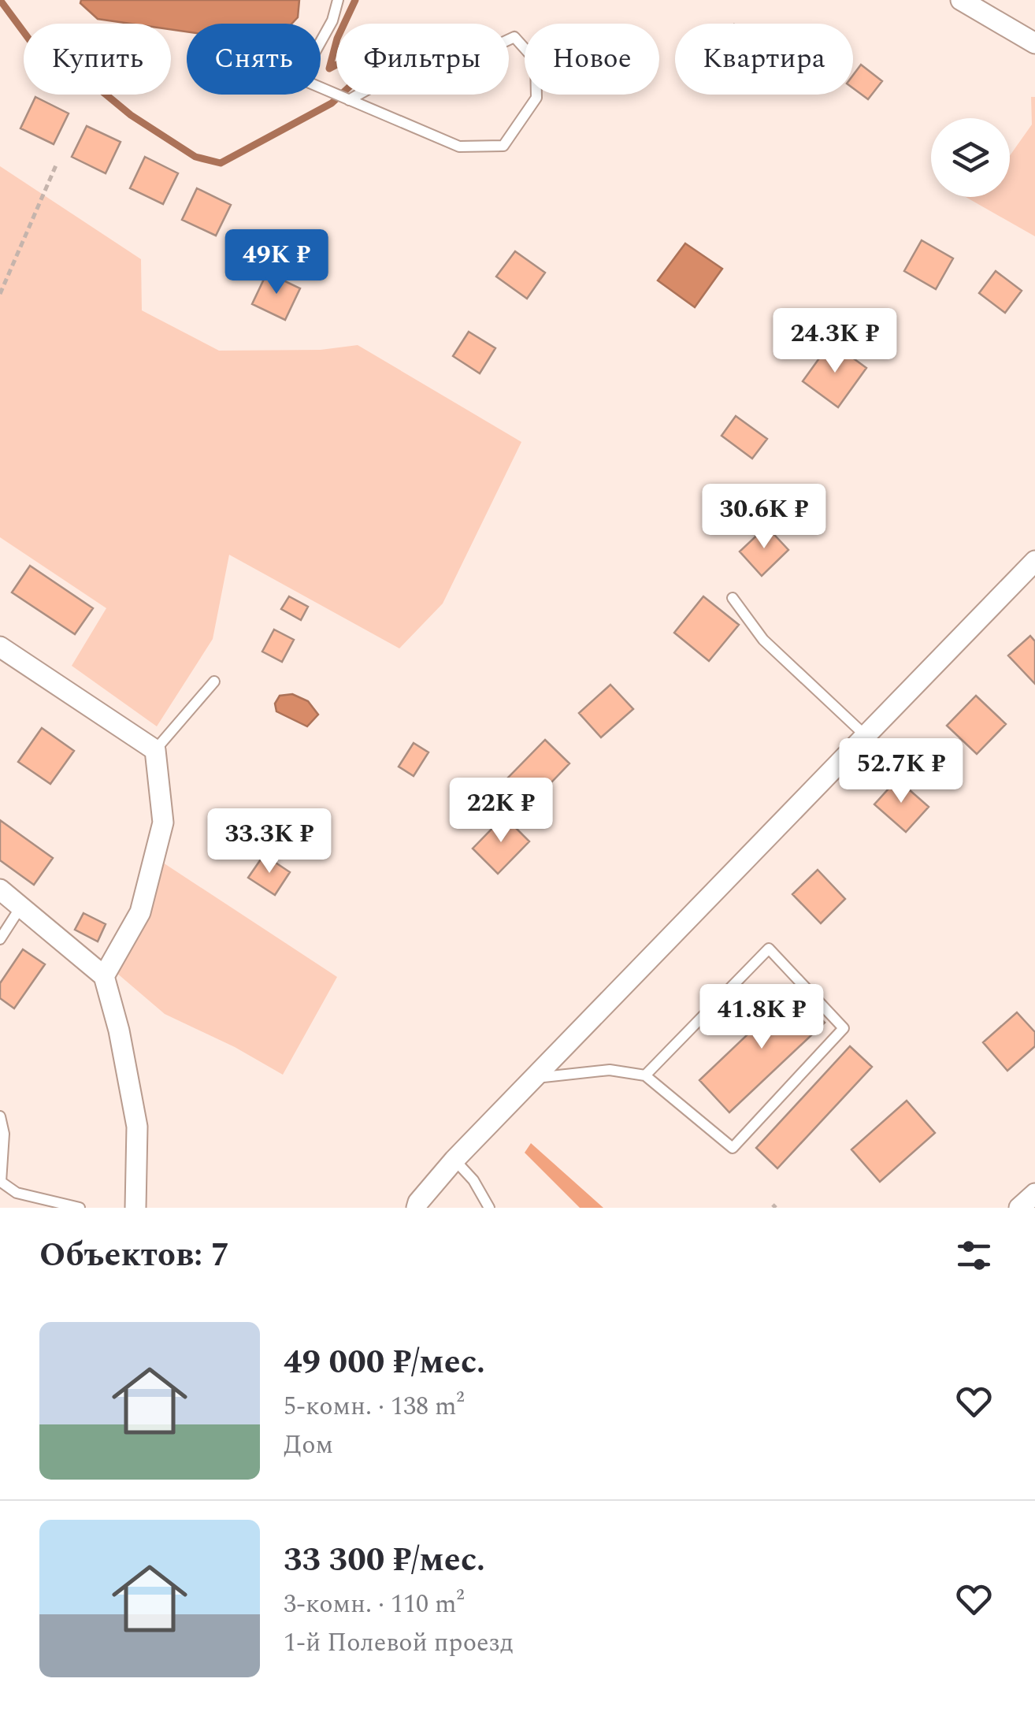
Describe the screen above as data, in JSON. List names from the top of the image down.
{
  "page": {
    "chip": [
      "Купить",
      "Снять",
      "Фильтры",
      "Новое",
      "Квартира"
    ],
    "price": [
      "49K ₽",
      "24.3K ₽",
      "30.6K ₽",
      "52.7K ₽",
      "22K ₽",
      "33.3K ₽",
      "41.8K ₽"
    ],
    "heading": "Объектов: 7",
    "list": [
      {
        "name": "49 000 ₽/мес.",
        "note": "5-комн. · 138 m² · Дом"
      },
      {
        "name": "33 300 ₽/мес.",
        "note": "3-комн. · 110 m² · 1-й Полевой проезд"
      }
    ]
  }
}
